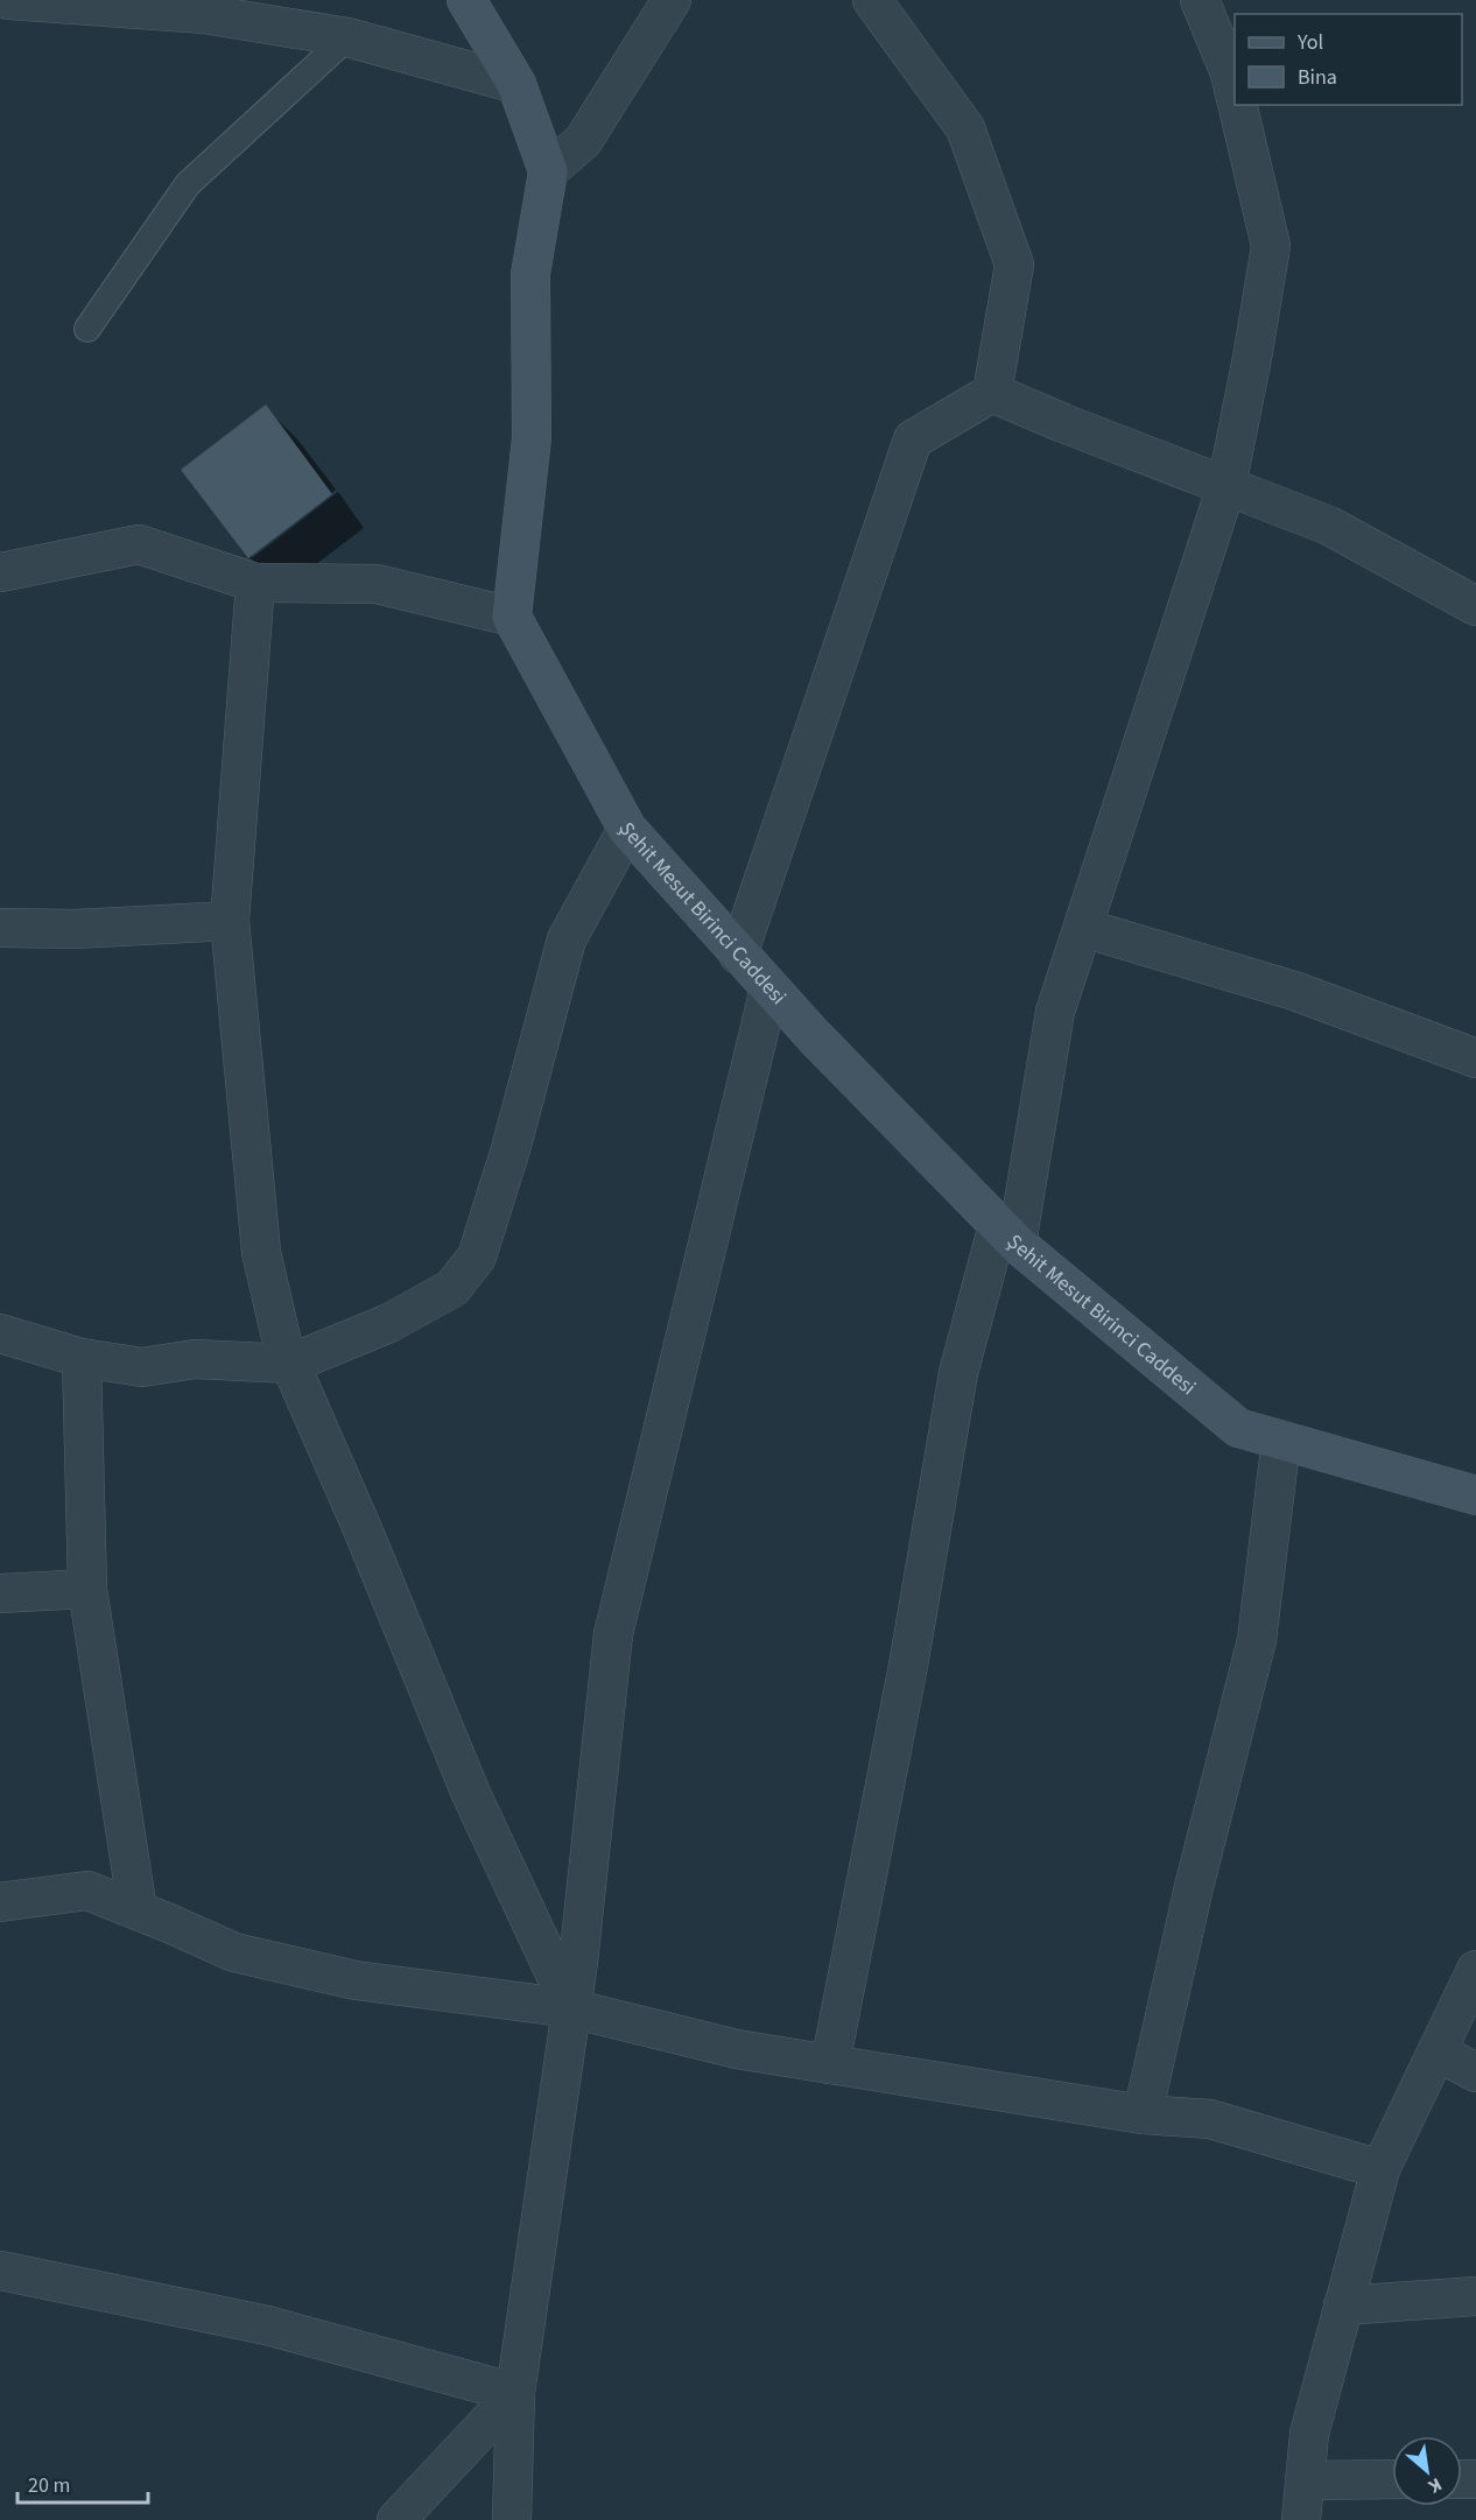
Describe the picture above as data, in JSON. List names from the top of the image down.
{
  "streets": {
    "main road": ["Şehit Mesut Birinci Caddesi"]
  },
  "legend": ["Yol", "Bina"],
  "scale_bar": "20 m",
  "north": "bottom right"
}
